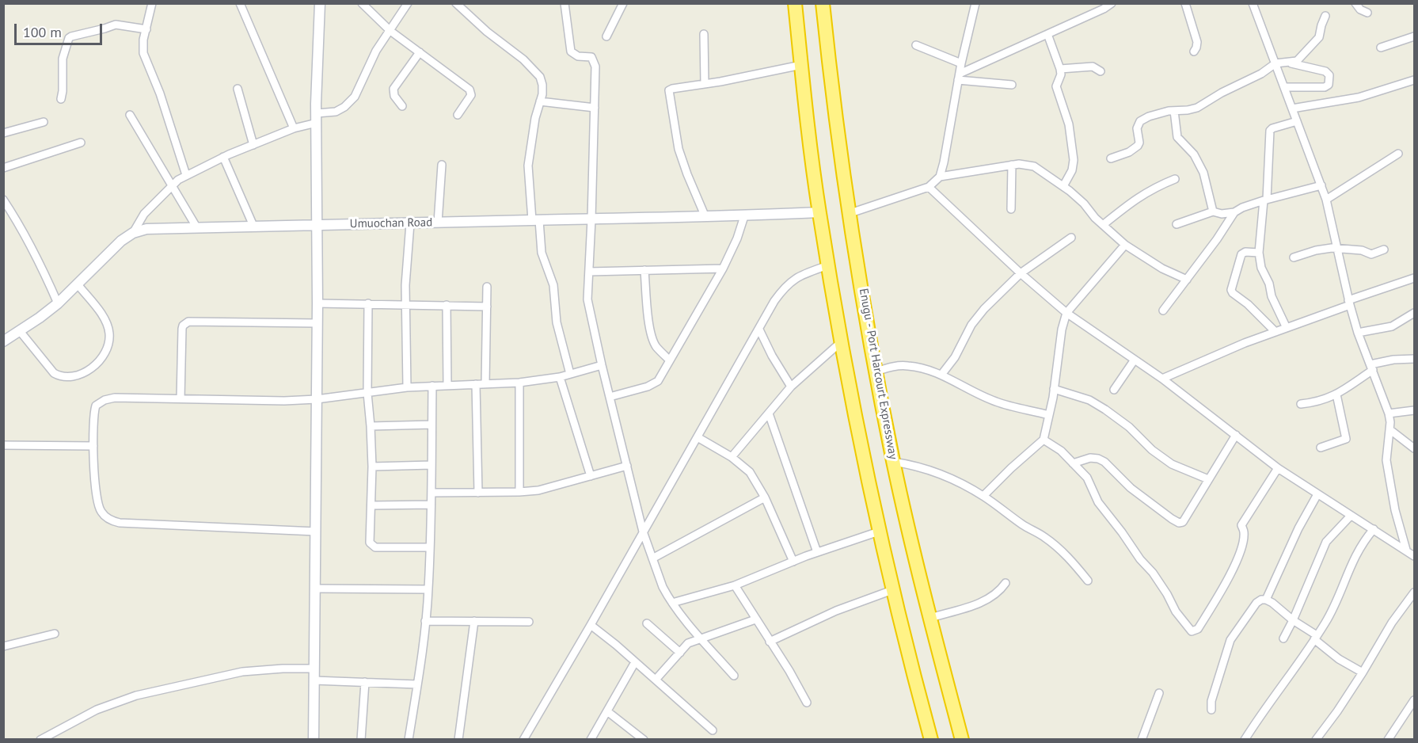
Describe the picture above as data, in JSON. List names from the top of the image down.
{
  "streets": {
    "highway": ["Enugu - Port Harcourt Expressway"],
    "street": ["Umuochan Road"]
  },
  "scale_bar": "100 m"
}
